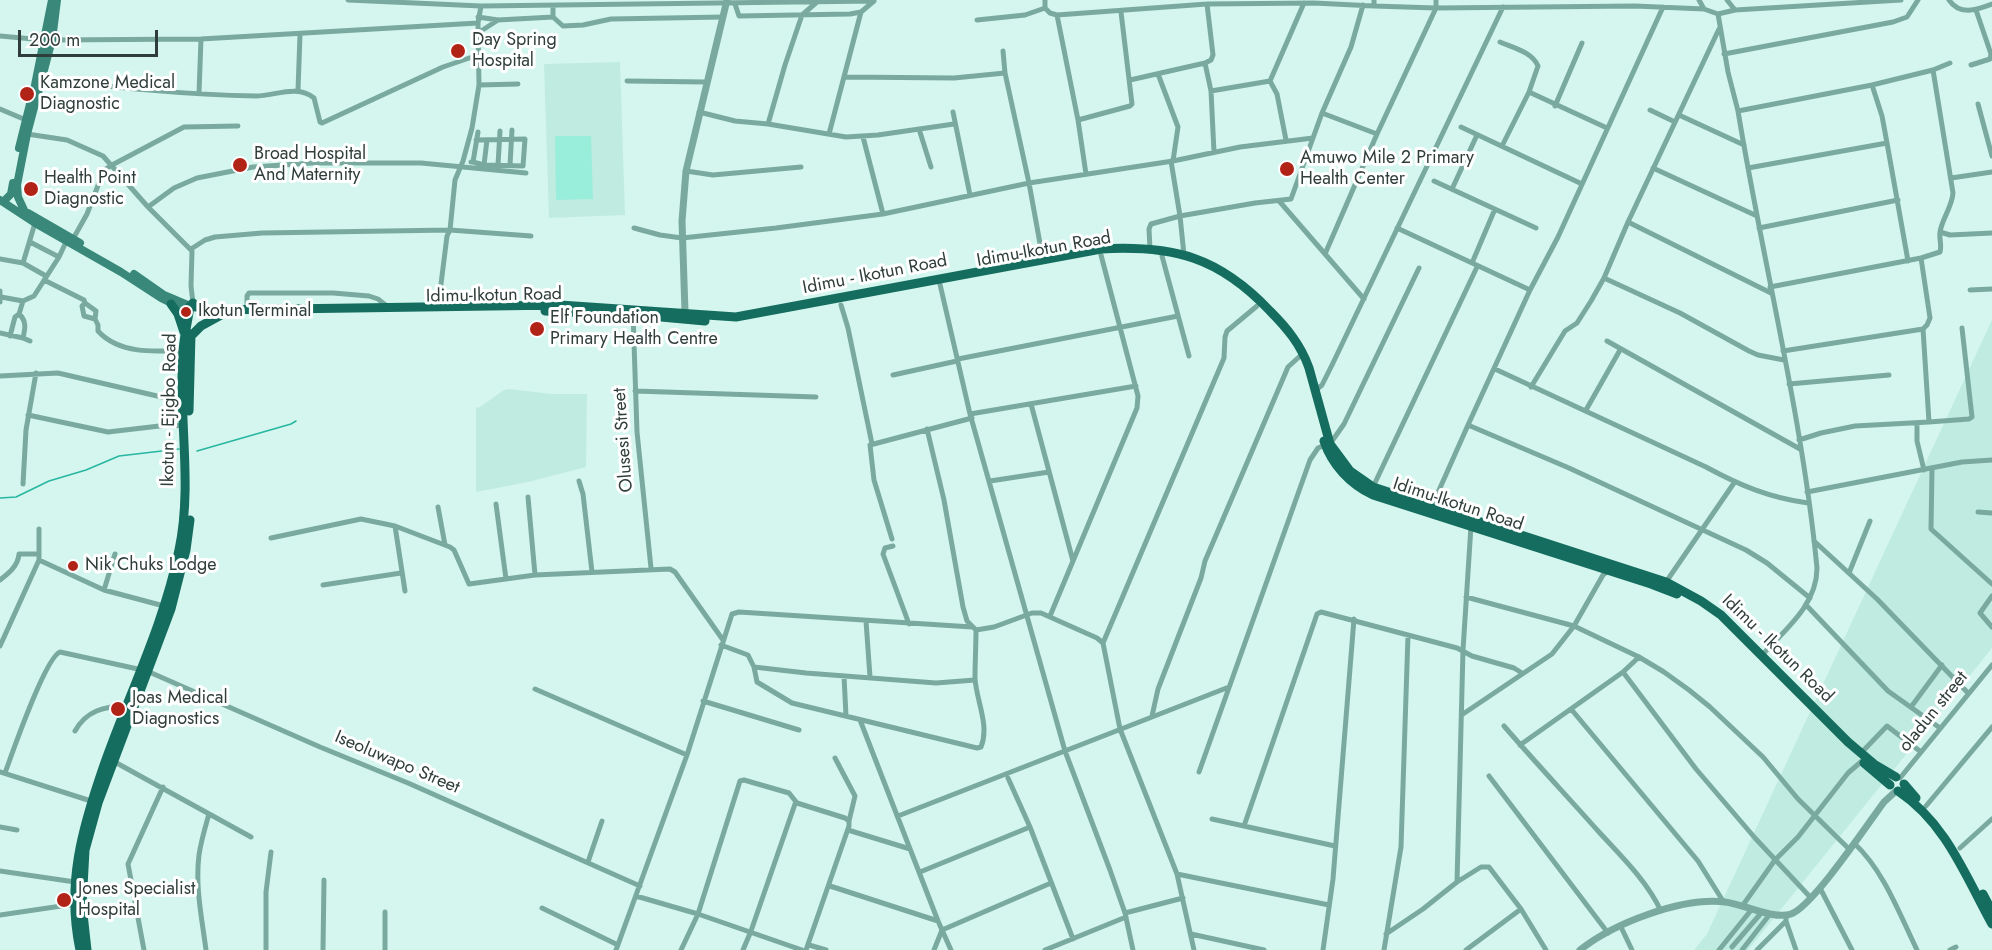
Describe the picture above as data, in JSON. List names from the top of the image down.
{
  "streets": {
    "main road": ["Idimu-Ikotun Road", "Idimu - Ikotun Road", "Ikotun - Ejigbo Road"],
    "street": ["Olusesi Street", "oladun street", "Iseoluwapo Street"]
  },
  "crossings": [
    ["Idimu-Ikotun Road", "Idimu - Ikotun Road"],
    ["Idimu-Ikotun Road", "Ikotun - Ejigbo Road"],
    ["Idimu-Ikotun Road", "Olusesi Street"],
    ["Idimu-Ikotun Road", "oladun street"],
    ["Idimu - Ikotun Road", "Olusesi Street"],
    ["Ikotun - Ejigbo Road", "Iseoluwapo Street"]
  ],
  "places": [
    "Day Spring Hospital",
    "Kamzone Medical Diagnostic",
    "Broad Hospital And Maternity",
    "Amuwo Mile 2 Primary Health Center",
    "Health Point Diagnostic",
    "Ikotun Terminal",
    "Elf Foundation Primary Health Centre",
    "Nik Chuks Lodge",
    "Joas Medical Diagnostics",
    "Jones Specialist Hospital"
  ],
  "scale_bar": "200 m"
}
